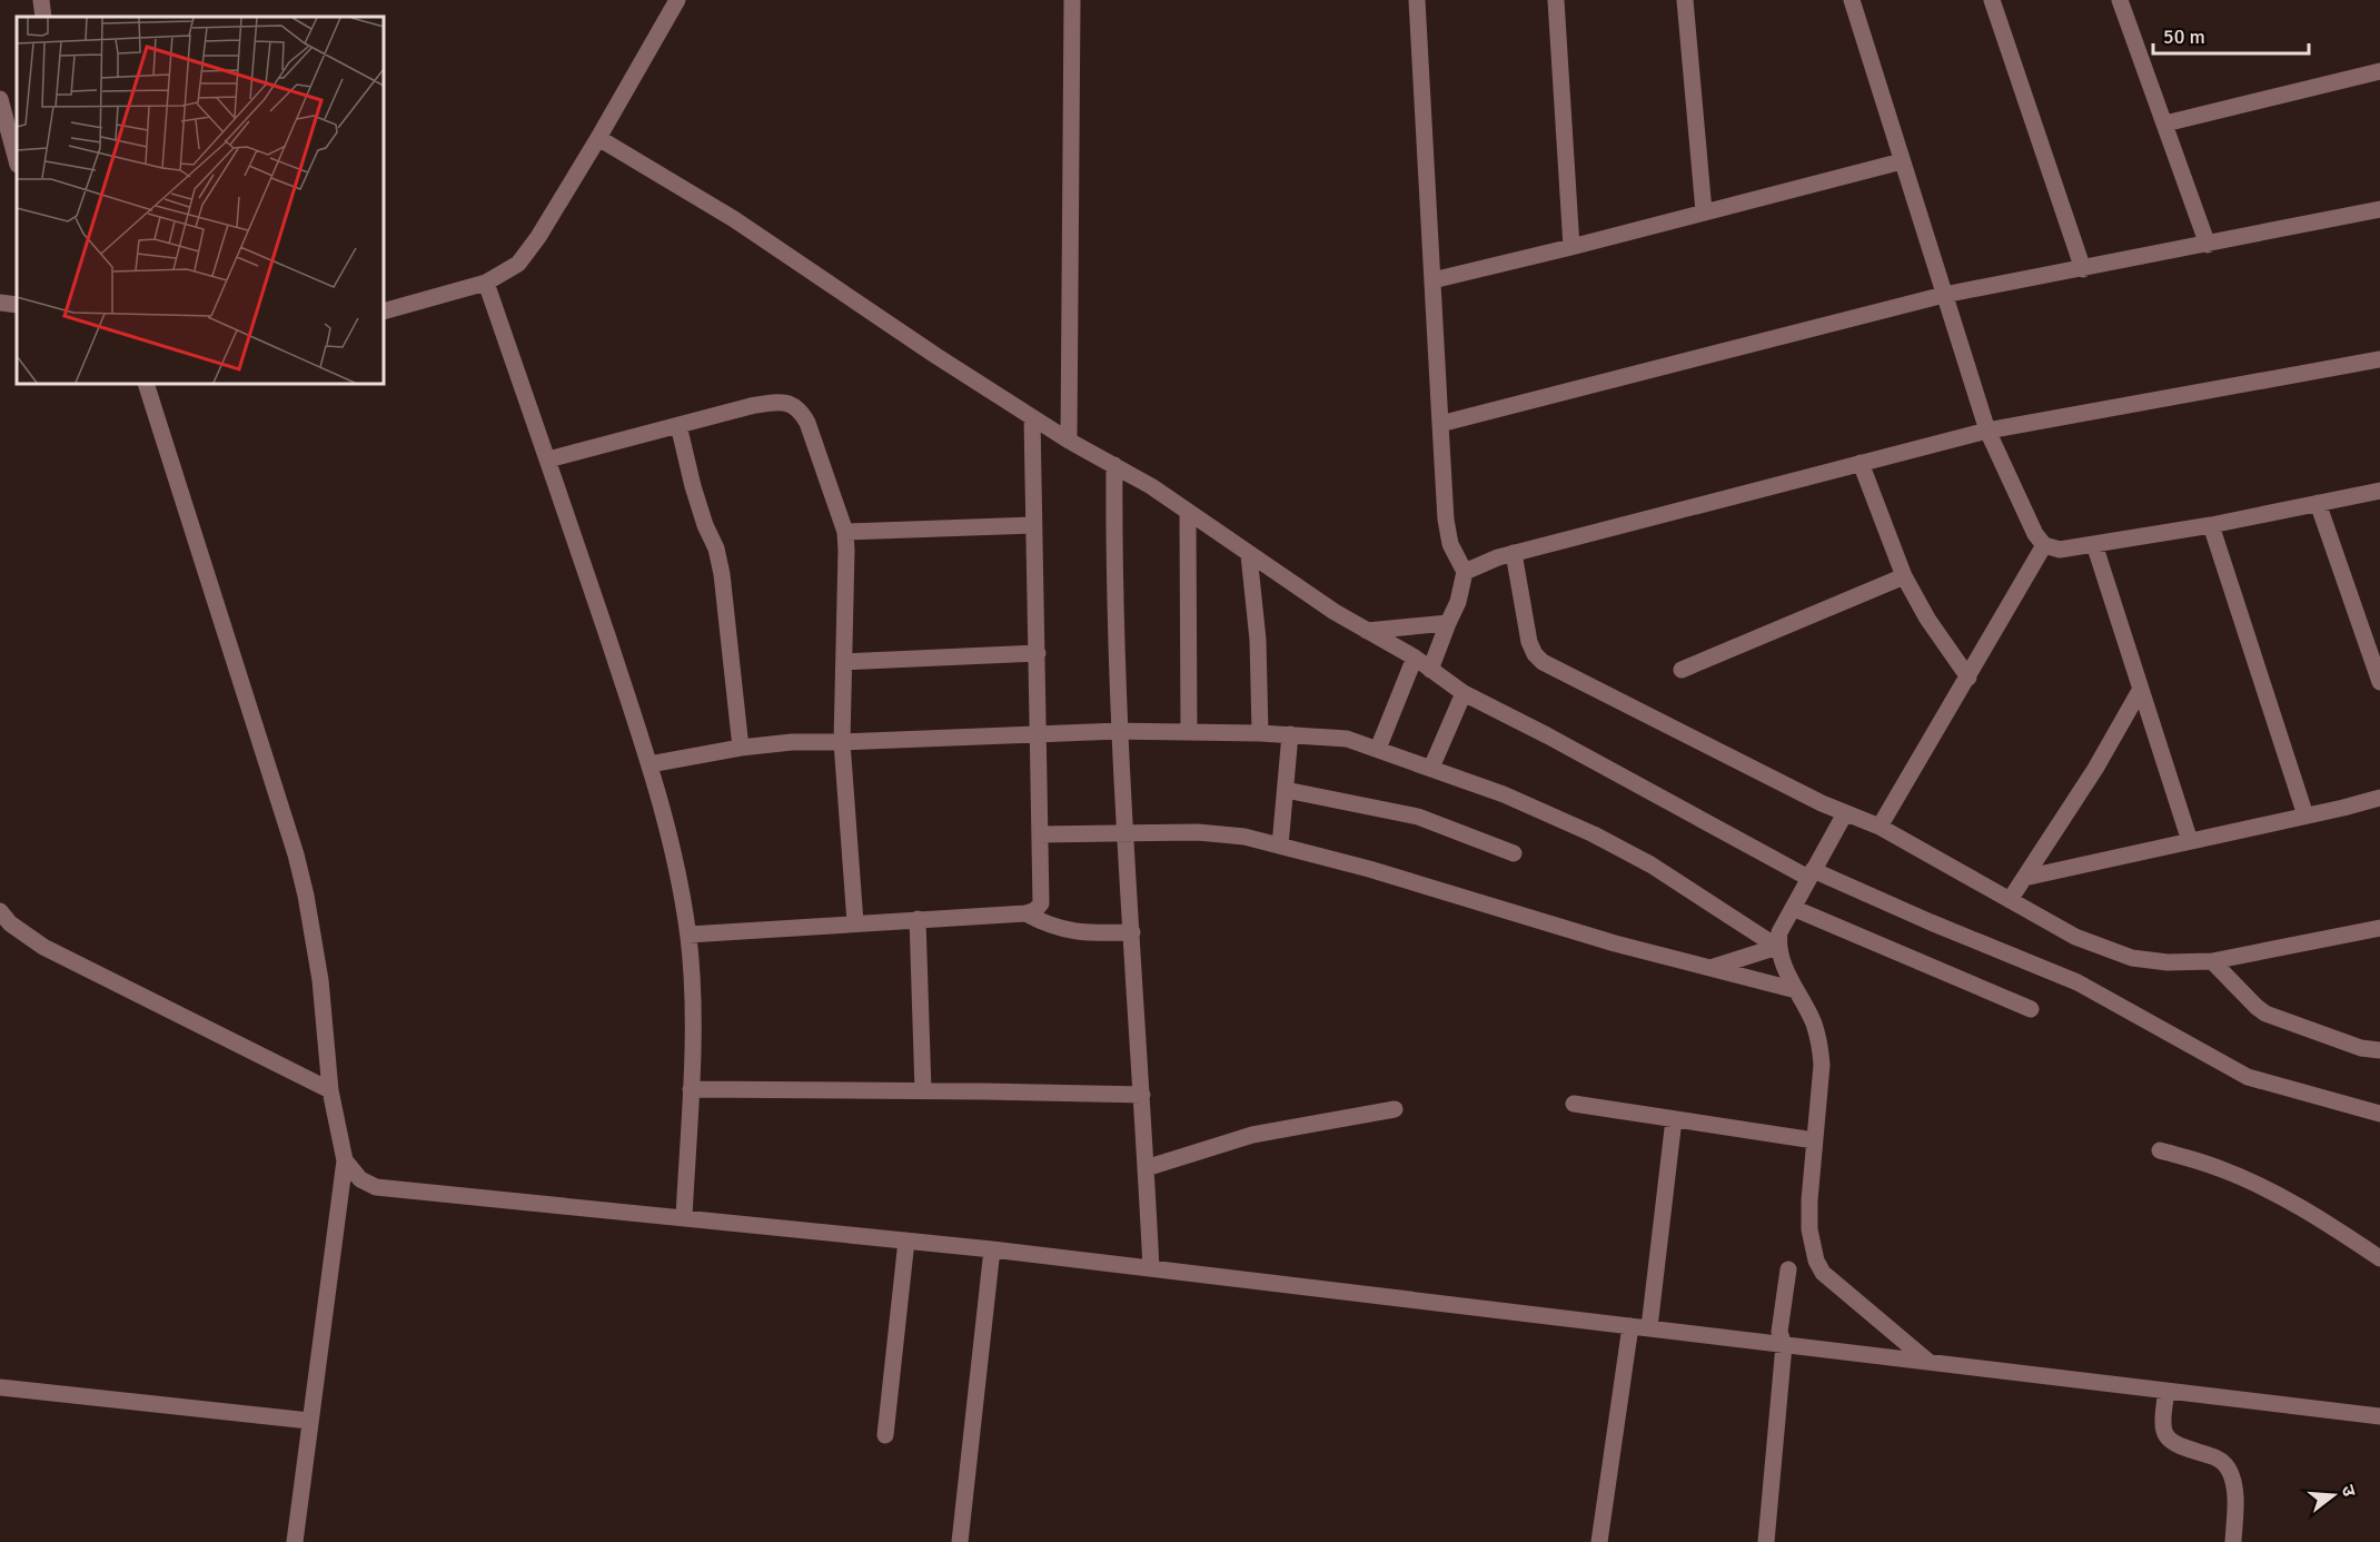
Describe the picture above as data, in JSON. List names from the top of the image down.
{
  "scale_bar": "50 m",
  "north": "right"
}
